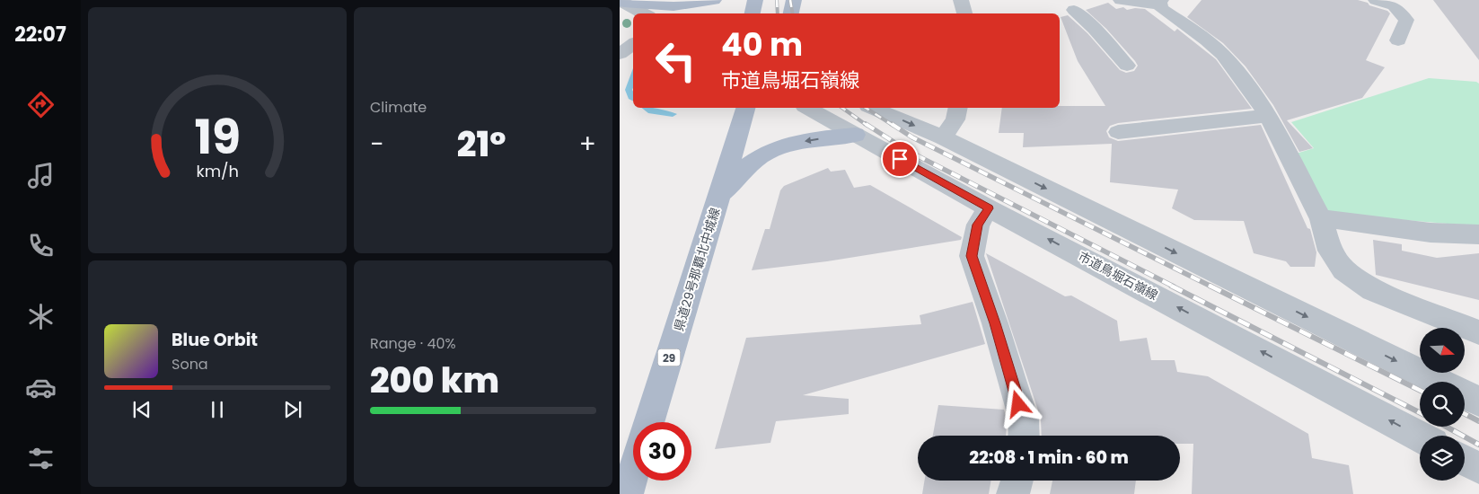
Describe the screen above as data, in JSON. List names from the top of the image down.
{
  "streets": {
    "main road": ["県道29号那覇北中城線", "29"],
    "street": ["市道鳥堀石嶺線"]
  },
  "north": "right",
  "page": {
    "tabs": "22:07",
    "tile": [
      "Climate",
      ["Range · 40%", "200 km"]
    ],
    "turn": ["40 m", "市道鳥堀石嶺線"],
    "heat": ["−", "21°", "+"],
    "song": ["Blue Orbit", "Sona"],
    "limit": "30",
    "trip": "22:08 · 1 min · 60 m",
    "gauge": ["19", "km/h"]
  }
}
